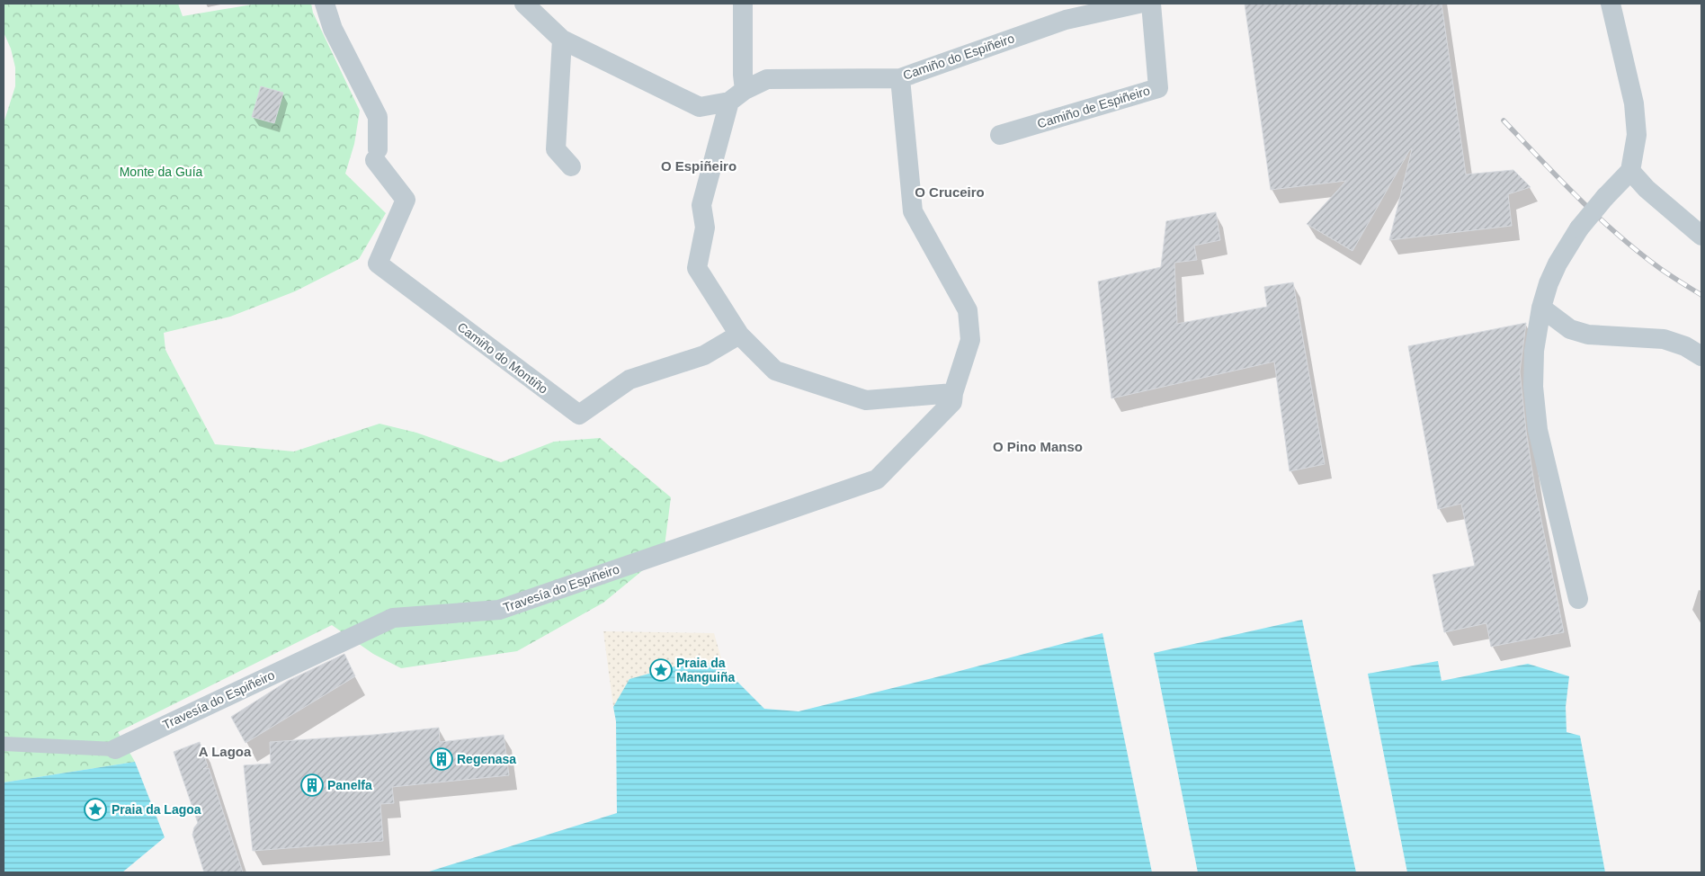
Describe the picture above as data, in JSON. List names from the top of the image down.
{
  "streets": {
    "street": [
      "Camiño do Espiñeiro",
      "Camiño de Espiñeiro",
      "Camiño do Montiño",
      "Travesía do Espiñeiro"
    ]
  },
  "crossings": [
    ["Camiño do Espiñeiro", "Travesía do Espiñeiro"]
  ],
  "districts": [
    "O Espiñeiro",
    "O Cruceiro",
    "O Pino Manso",
    "A Lagoa"
  ],
  "parks": ["Monte da Guía"],
  "places": {
    "place": ["Praia da Manguiña", "Praia da Lagoa"],
    "building": ["Regenasa", "Panelfa"]
  }
}
